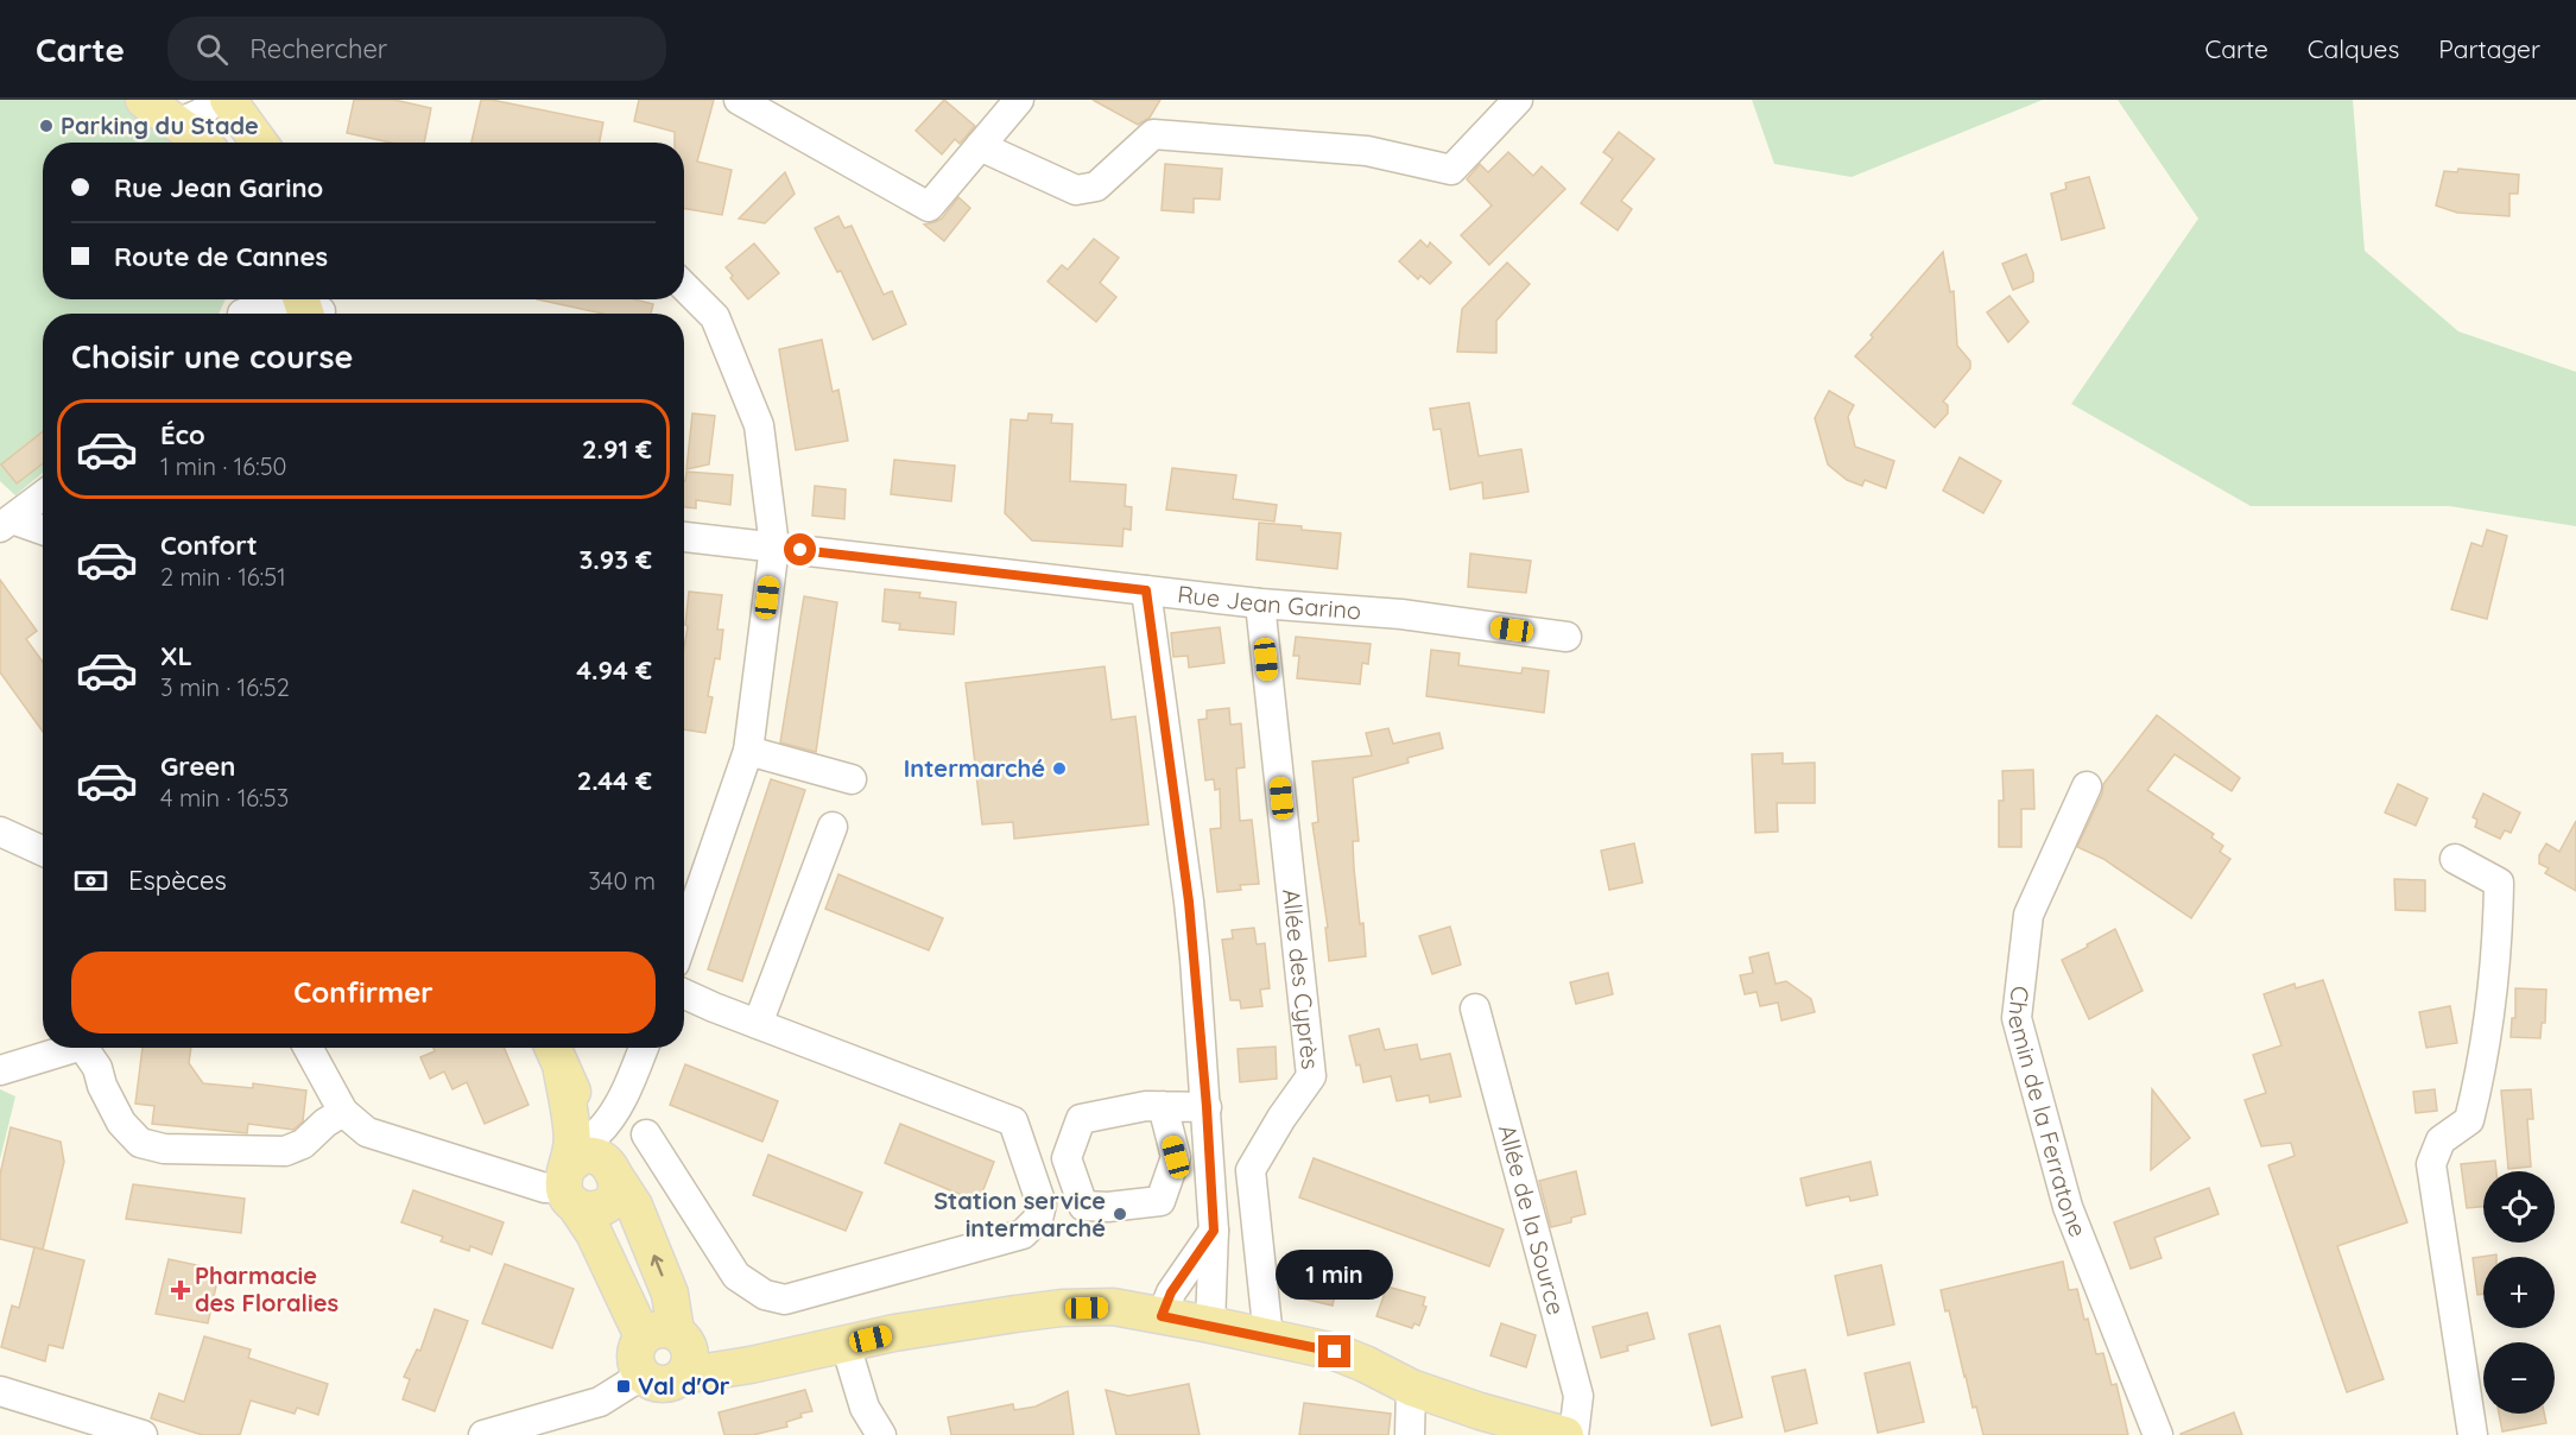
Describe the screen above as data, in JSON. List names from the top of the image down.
{
  "streets": {
    "street": [
      "Rue Jean Garino",
      "Allée des Cyprès",
      "Chemin de la Ferratone",
      "Allée de la Source"
    ]
  },
  "crossings": [
    ["Rue Jean Garino", "Allée des Cyprès"]
  ],
  "places": {
    "other": ["Parking du Stade", "Intermarché", "Station service intermarché"],
    "health": ["Pharmacie des Floralies"],
    "transit": ["Val d'Or"]
  },
  "page": {
    "header": "Carte",
    "search": "Rechercher",
    "nav": ["Carte", "Calques", "Partager"],
    "banner": ["Rue Jean Garino", "Route de Cannes"],
    "heading": "Choisir une course",
    "list": [
      {
        "name": "Éco",
        "note": "1 min · 16:50",
        "value": "2.91 €"
      },
      {
        "name": "Confort",
        "note": "2 min · 16:51",
        "value": "3.93 €"
      },
      {
        "name": "XL",
        "note": "3 min · 16:52",
        "value": "4.94 €"
      },
      {
        "name": "Green",
        "note": "4 min · 16:53",
        "value": "2.44 €"
      }
    ],
    "pay": ["Espèces", "340 m"],
    "buttons": "Confirmer",
    "map_buttons": ["+", "−"],
    "bubble": "1 min"
  }
}
